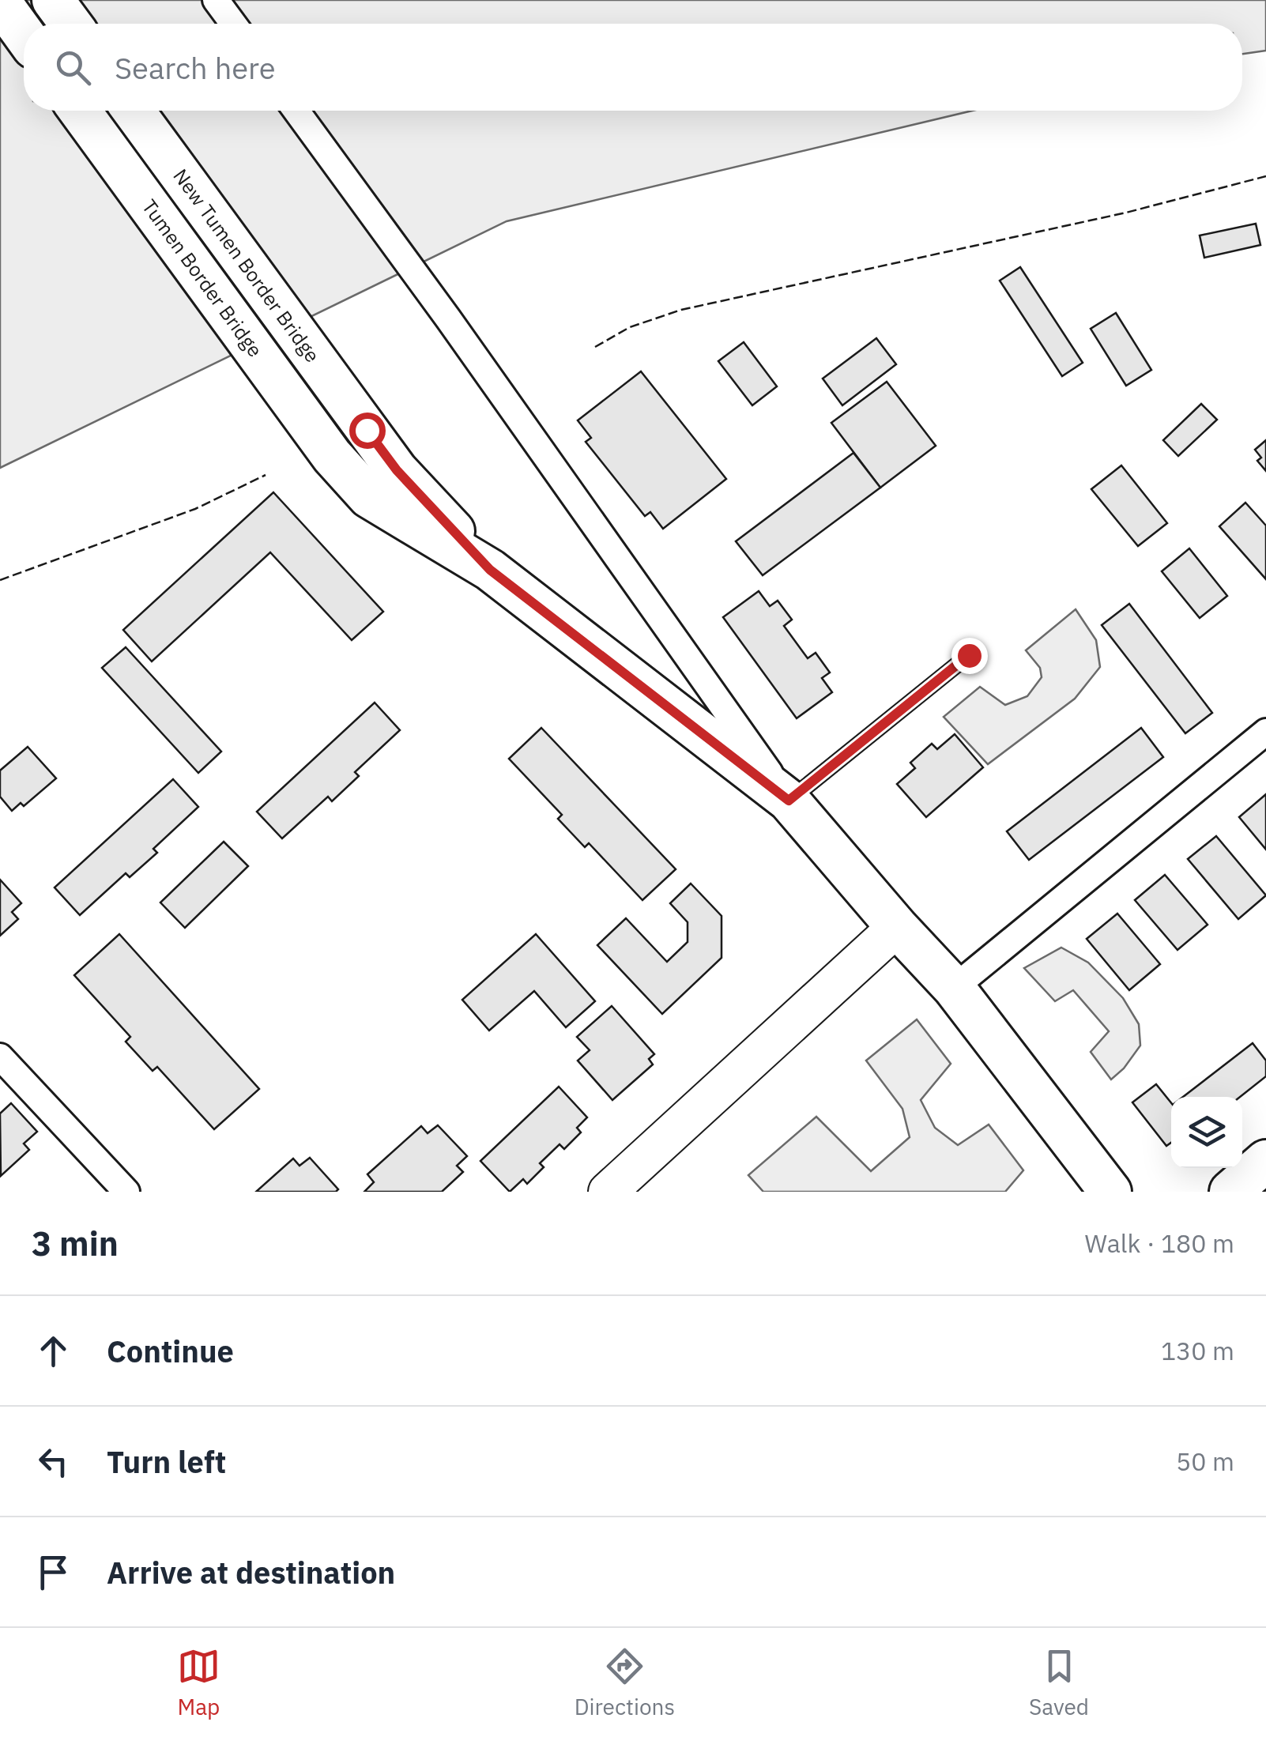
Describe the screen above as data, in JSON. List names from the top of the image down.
{
  "streets": {
    "main road": ["New Tumen Border Bridge", "Tumen Border Bridge"]
  },
  "crossings": [
    ["New Tumen Border Bridge", "Tumen Border Bridge"]
  ],
  "page": {
    "search": "Search here",
    "heading": ["3 min", "Walk · 180 m"],
    "list": [
      ["Continue", "130 m"],
      ["Turn left", "50 m"],
      "Arrive at destination"
    ],
    "nav": ["Map", "Directions", "Saved"]
  }
}
